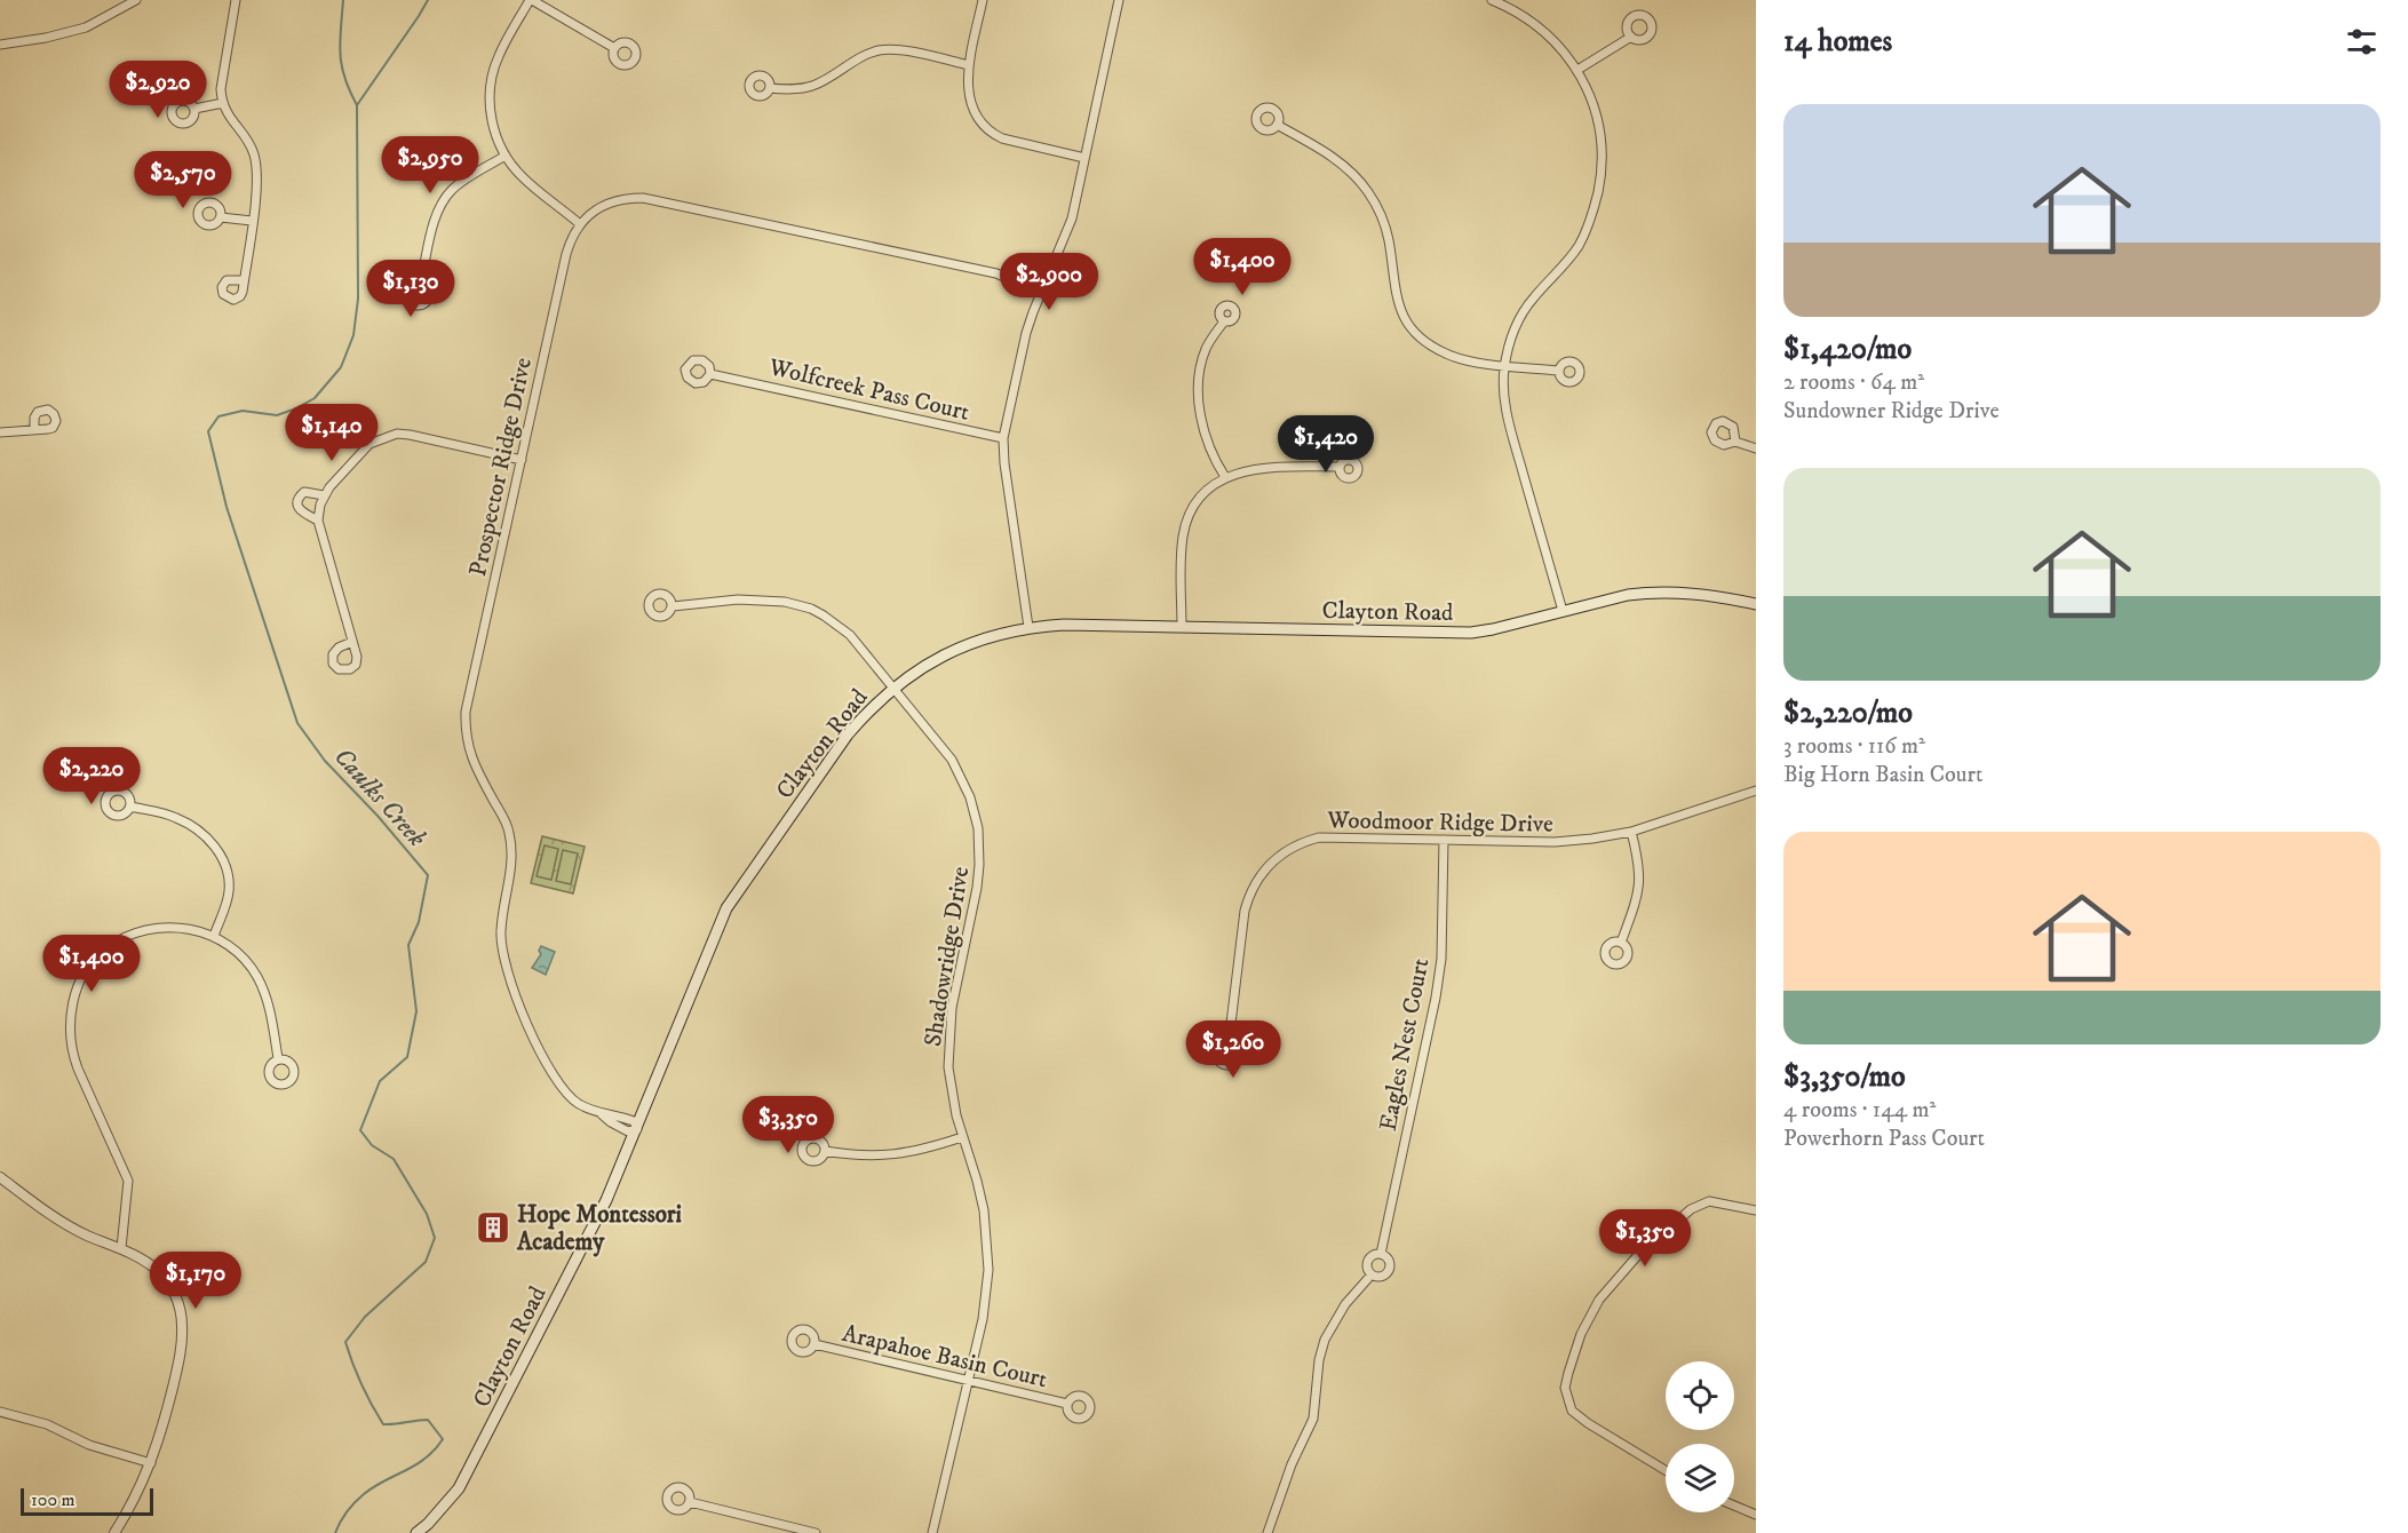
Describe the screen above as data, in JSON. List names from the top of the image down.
{
  "streets": {
    "main road": ["Clayton Road"],
    "street": [
      "Wolfcreek Pass Court",
      "Prospector Ridge Drive",
      "Woodmoor Ridge Drive",
      "Shadowridge Drive",
      "Eagles Nest Court",
      "Arapahoe Basin Court"
    ]
  },
  "crossings": [
    ["Prospector Ridge Drive", "Clayton Road"],
    ["Clayton Road", "Shadowridge Drive"],
    ["Woodmoor Ridge Drive", "Eagles Nest Court"],
    ["Shadowridge Drive", "Arapahoe Basin Court"]
  ],
  "water": ["Caulks Creek"],
  "places": {
    "building": ["Hope Montessori Academy"]
  },
  "scale_bar": "100 m",
  "page": {
    "heading": "14 homes",
    "price": [
      "$2,920",
      "$2,950",
      "$2,570",
      "$1,400",
      "$2,900",
      "$1,130",
      "$1,140",
      "$1,420",
      "$2,220",
      "$1,400",
      "$1,260",
      "$3,350",
      "$1,350",
      "$1,170"
    ],
    "list": [
      {
        "name": "$1,420/mo",
        "note": "2 rooms · 64 m² · Sundowner Ridge Drive"
      },
      {
        "name": "$2,220/mo",
        "note": "3 rooms · 116 m² · Big Horn Basin Court"
      },
      {
        "name": "$3,350/mo",
        "note": "4 rooms · 144 m² · Powerhorn Pass Court"
      }
    ],
    "scale": "100 m"
  }
}
